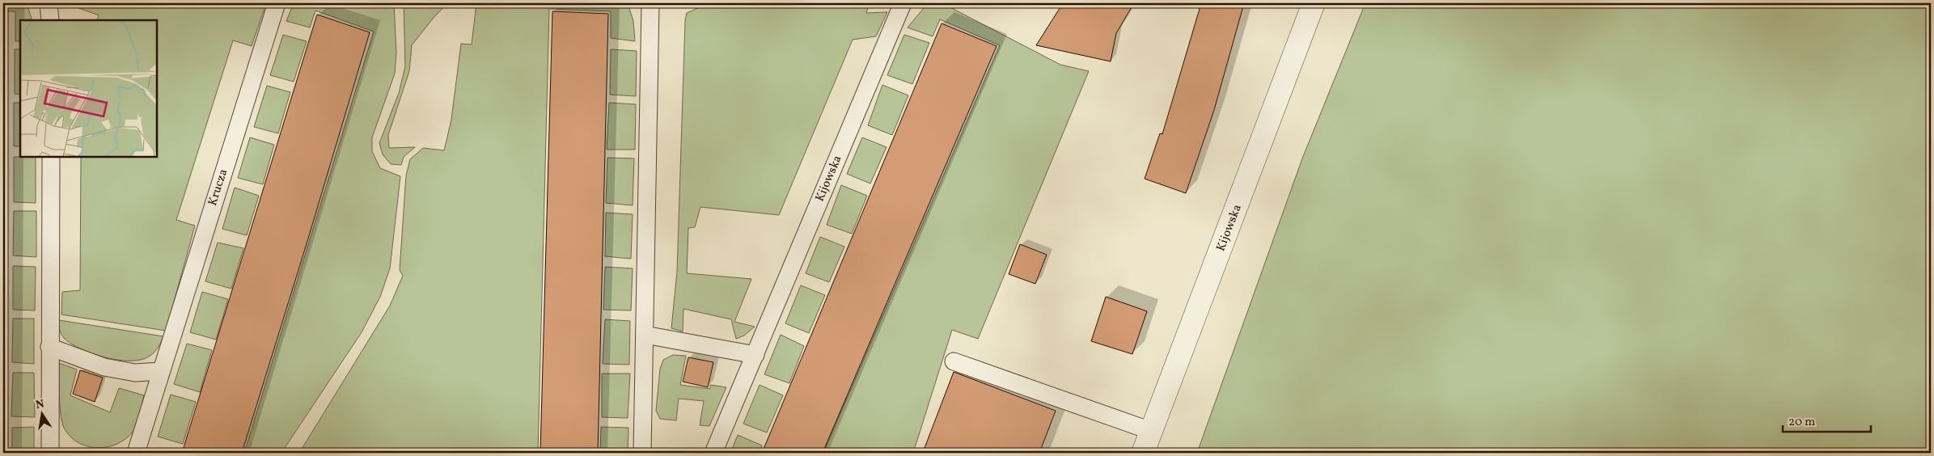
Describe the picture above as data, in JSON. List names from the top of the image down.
{
  "streets": {
    "street": ["Kijowska"],
    "lane": ["Krucza"]
  },
  "scale_bar": "20 m",
  "north": "top"
}
